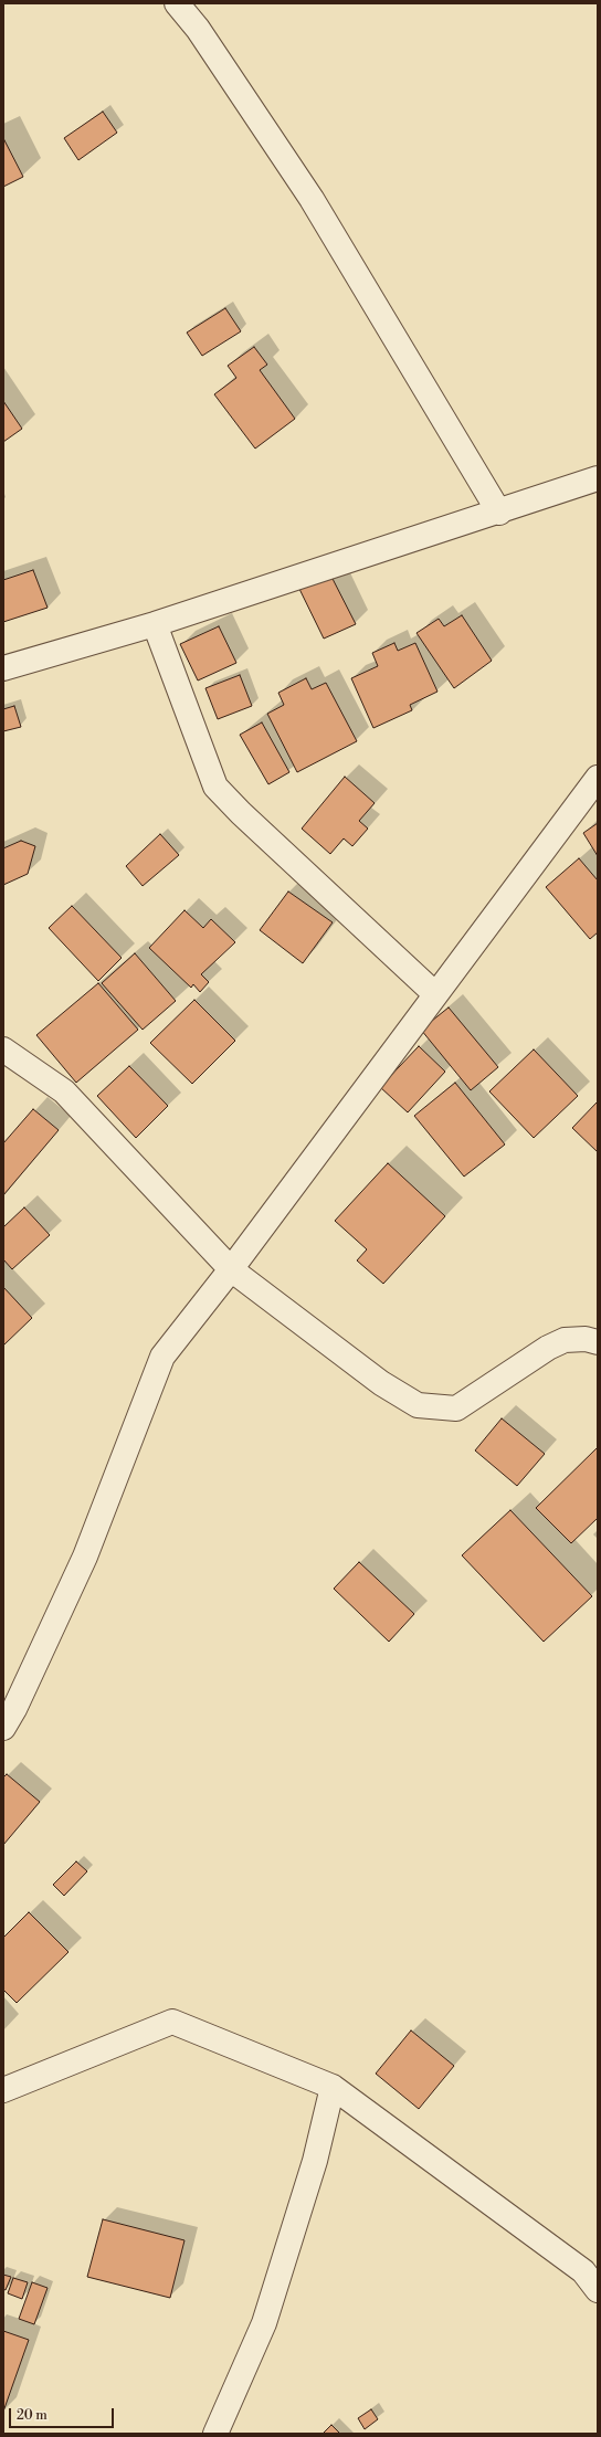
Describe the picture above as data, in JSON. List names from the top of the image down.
{
  "scale_bar": "20 m"
}
